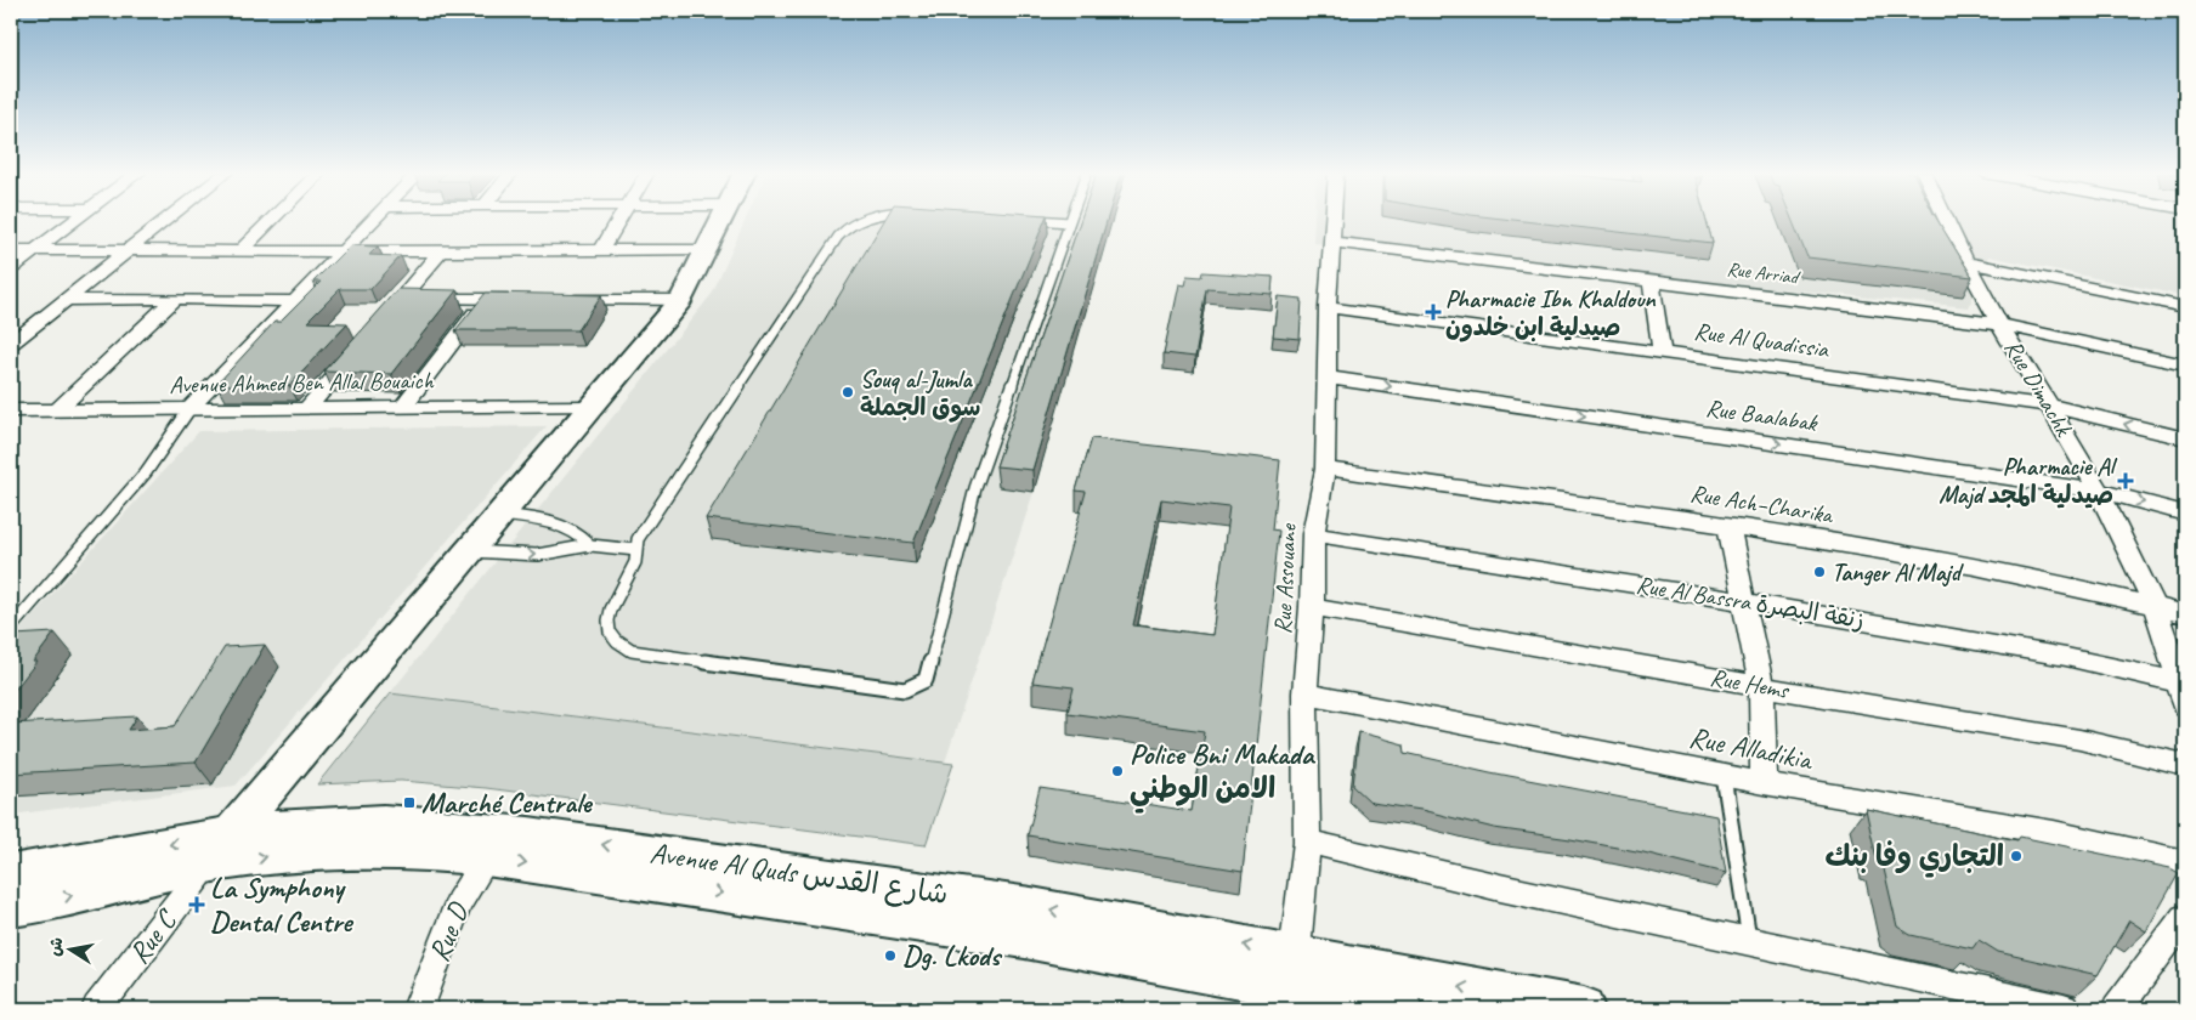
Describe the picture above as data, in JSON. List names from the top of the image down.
{
  "streets": {
    "main road": ["Avenue Al Quds شارع القدس"],
    "street": [
      "Rue Arriad",
      "Rue Al Quadissia",
      "Avenue Ahmed Ben Allal Bouaich",
      "Rue Dimachk",
      "Rue Baalabak",
      "Rue Ach–Charika",
      "Rue Assouane",
      "Rue Al Bassra زنقة البصرة",
      "Rue Hems",
      "Rue Alladikia",
      "Rue D",
      "Rue C"
    ]
  },
  "crossings": [
    ["Rue Arriad", "Rue Dimachk"],
    ["Rue Arriad", "Rue Assouane"],
    ["Rue Al Quadissia", "Rue Dimachk"],
    ["Rue Al Quadissia", "Rue Assouane"],
    ["Rue Dimachk", "Rue Baalabak"],
    ["Rue Dimachk", "Rue Ach–Charika"],
    ["Rue Dimachk", "Rue Al Bassra زنقة البصرة"],
    ["Rue Baalabak", "Rue Assouane"],
    ["Rue Ach–Charika", "Rue Assouane"],
    ["Rue Assouane", "Rue Al Bassra زنقة البصرة"],
    ["Rue Assouane", "Rue Hems"],
    ["Rue Assouane", "Rue Alladikia"],
    ["Rue Assouane", "Avenue Al Quds شارع القدس"],
    ["Avenue Al Quds شارع القدس", "Rue D"],
    ["Avenue Al Quds شارع القدس", "Rue C"]
  ],
  "one_way": ["Rue Baalabak"],
  "places": {
    "health": ["Pharmacie Ibn Khaldoun صيدلية ابن خلدون", "Pharmacie Al Majd صيدلية المجد", "La Symphony Dental Centre"],
    "other": [
      "Souq al-Jumla سوق الجملة",
      "Tanger Al Majd",
      "Police Bni Makada الامن الوطني",
      "التجاري وفا بنك",
      "Dg. Lkods"
    ],
    "transit": ["Marché Centrale"]
  },
  "north": "left"
}
